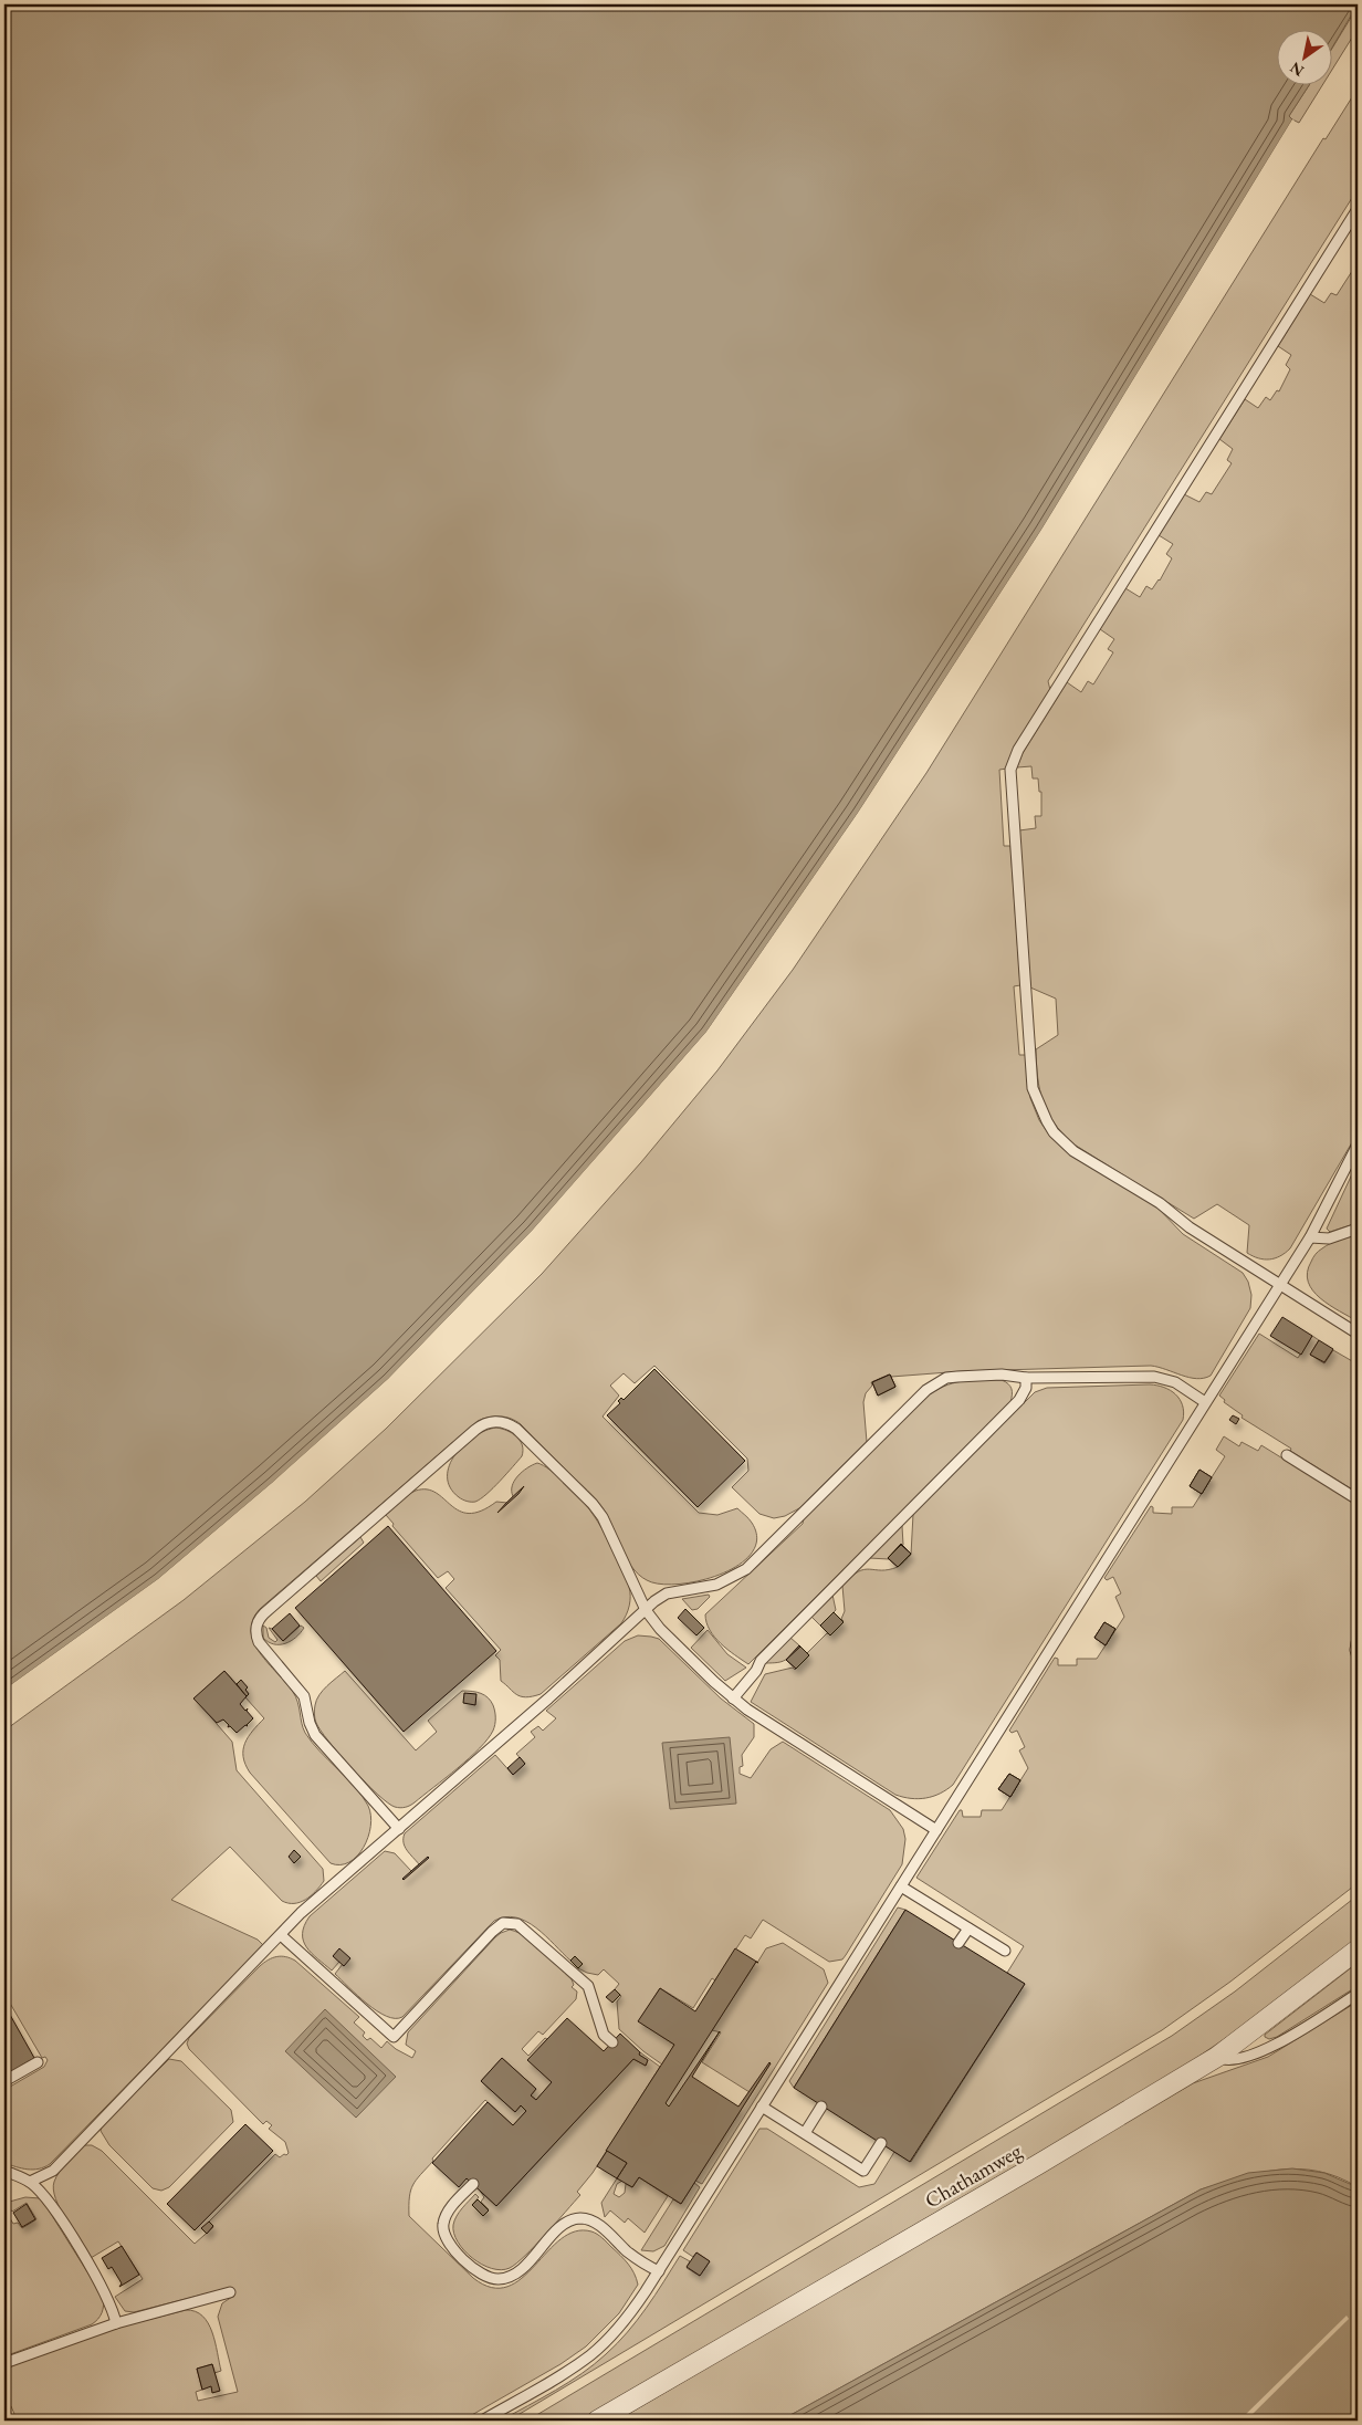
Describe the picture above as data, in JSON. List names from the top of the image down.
{
  "streets": {
    "street": ["Chathamweg"]
  },
  "north": "bottom left"
}
